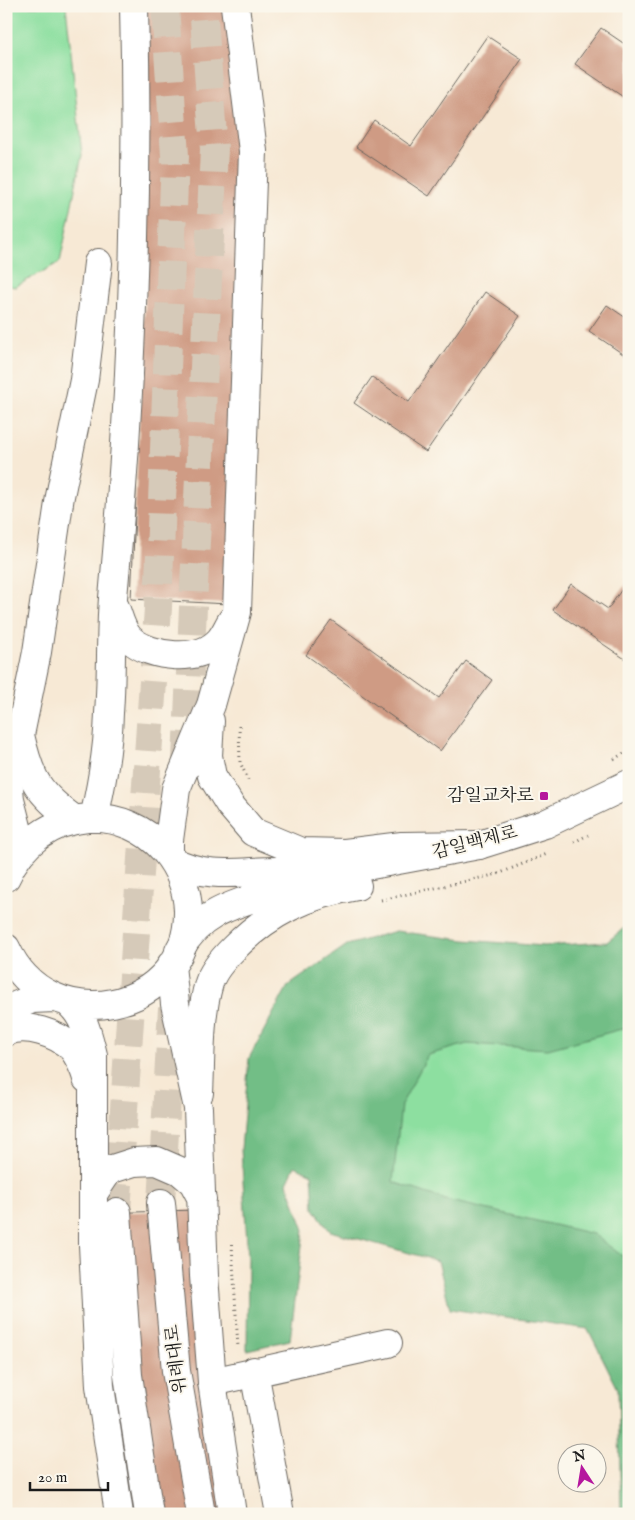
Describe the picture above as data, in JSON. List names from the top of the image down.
{
  "streets": {
    "main road": ["감일백제로", "위례대로"]
  },
  "places": {
    "transit": ["감일교차로"]
  },
  "scale_bar": "20 m",
  "north": "top"
}
